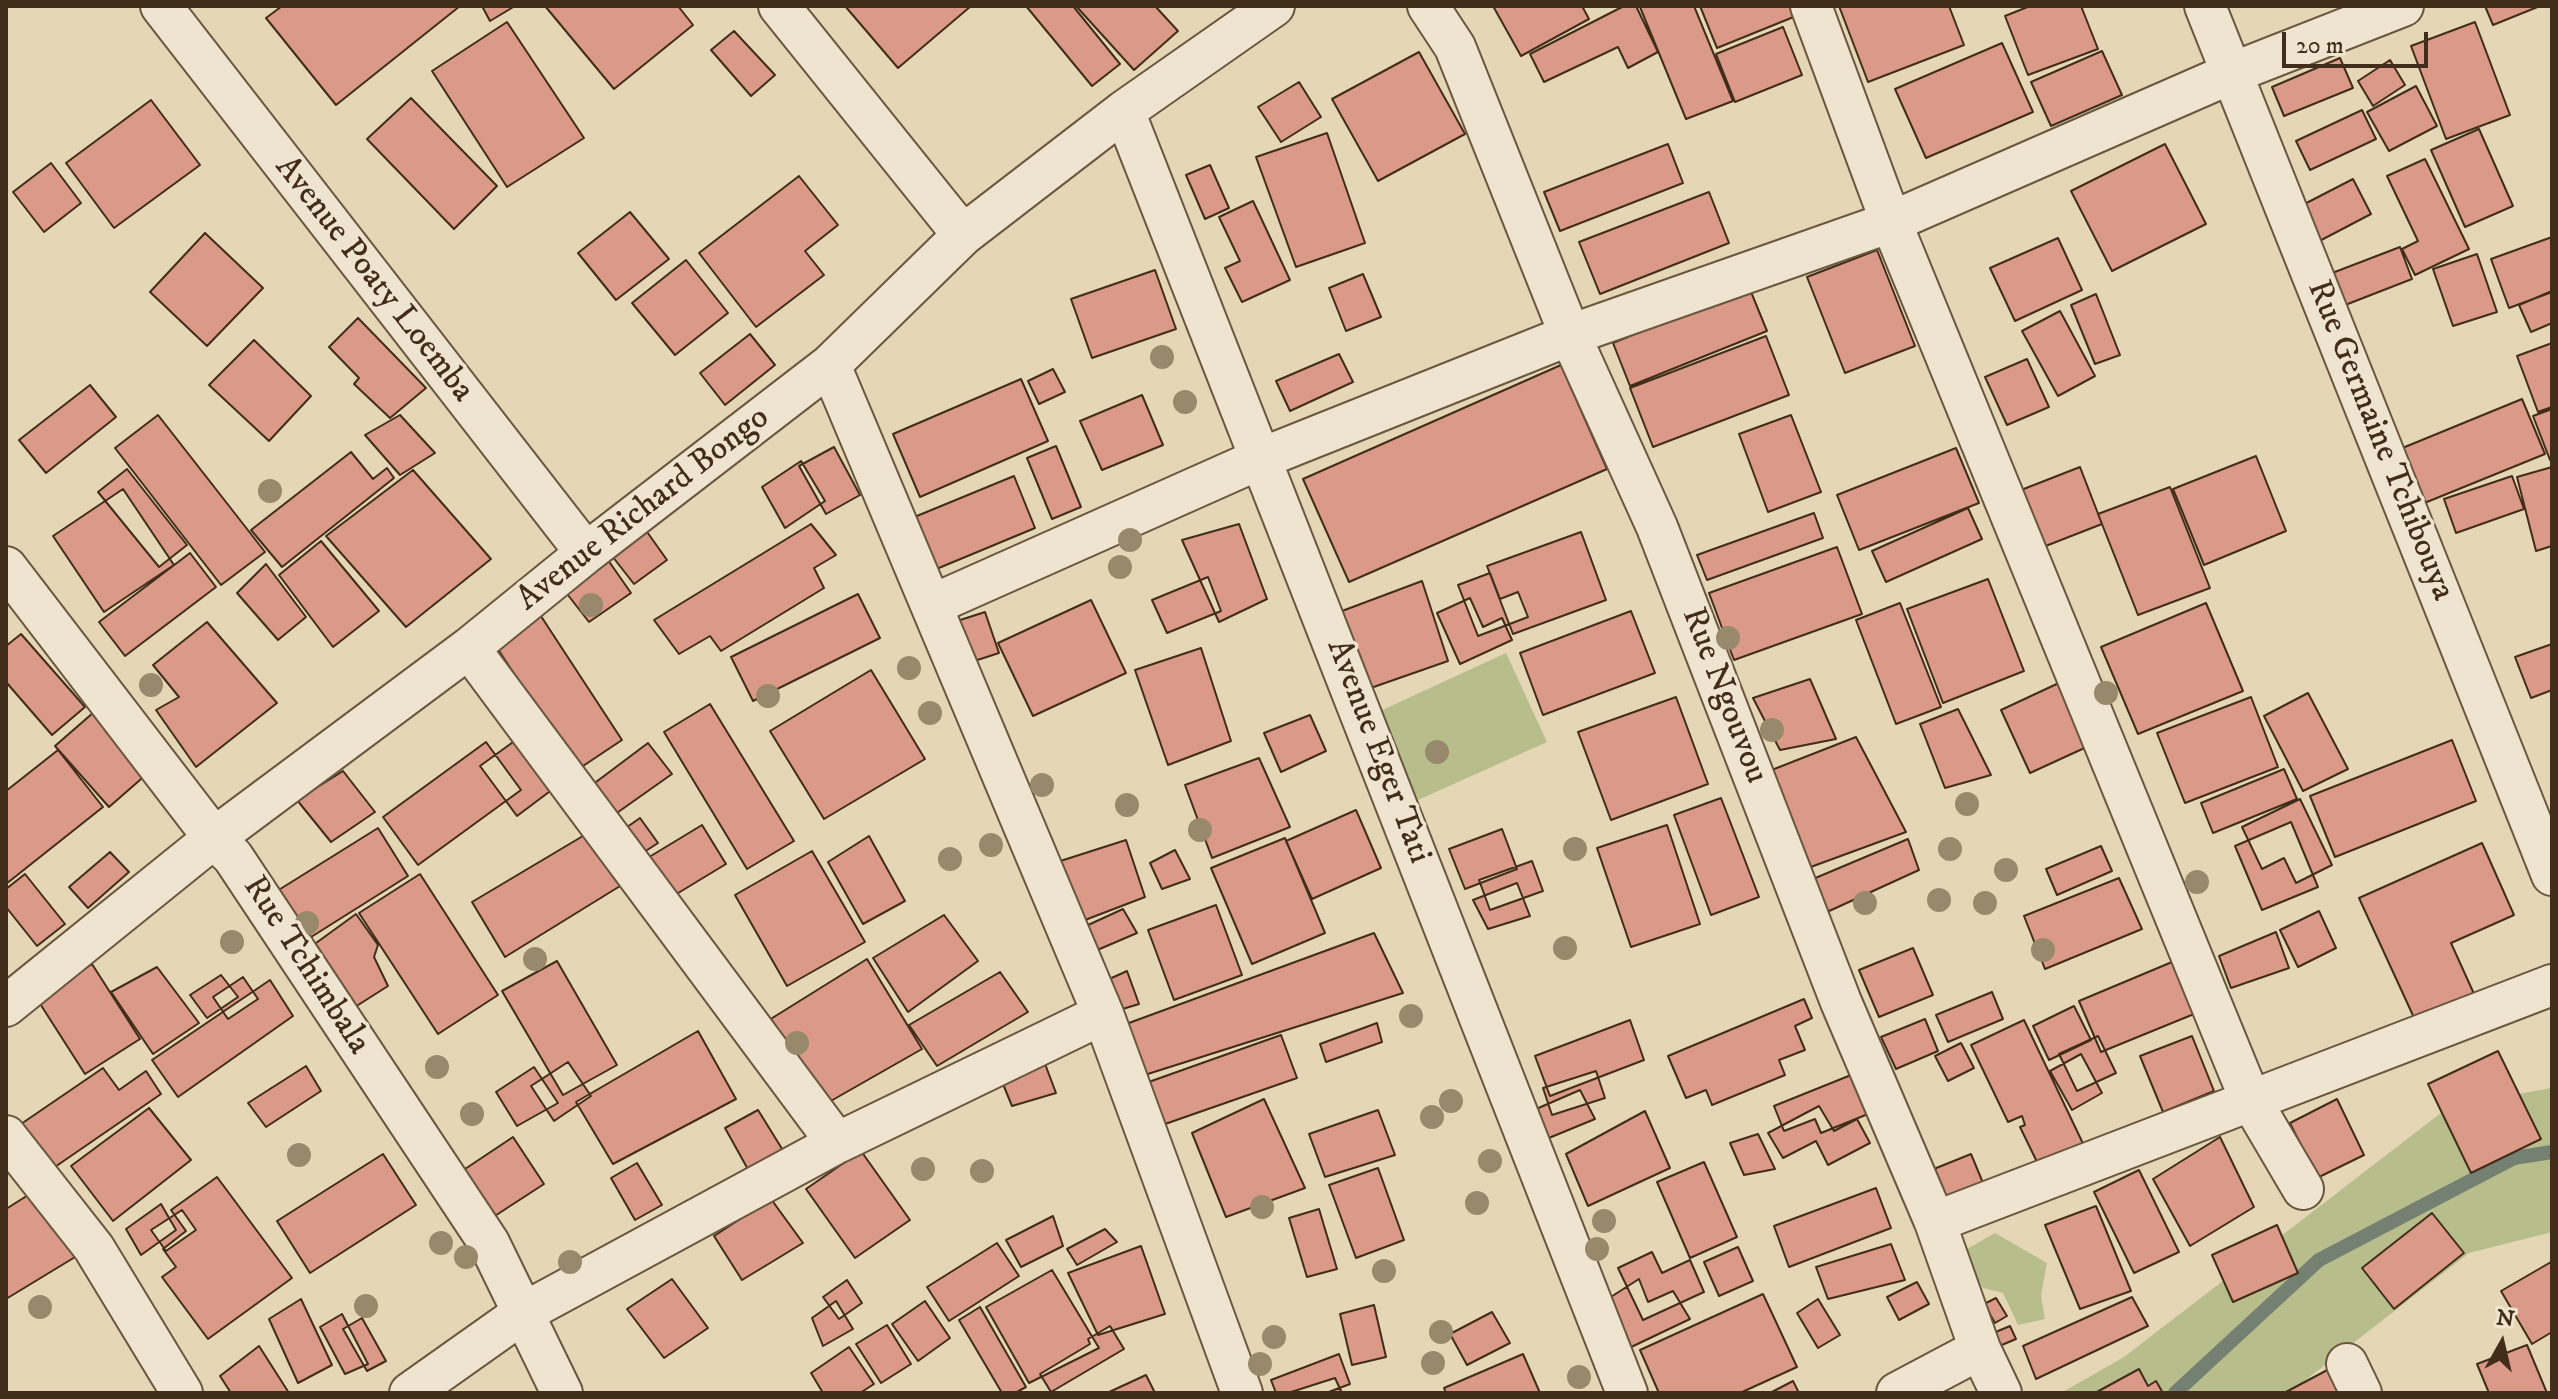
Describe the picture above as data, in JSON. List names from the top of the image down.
{
  "streets": {
    "street": [
      "Avenue Poaty Loemba",
      "Rue Germaine Tchibouya",
      "Avenue Richard Bongo",
      "Rue Ngouvou",
      "Avenue Eger Tati",
      "Rue Tchimbala"
    ]
  },
  "crossings": [
    ["Avenue Poaty Loemba", "Avenue Richard Bongo"],
    ["Avenue Richard Bongo", "Avenue Eger Tati"],
    ["Avenue Richard Bongo", "Rue Tchimbala"]
  ],
  "scale_bar": "20 m",
  "north": "top"
}
